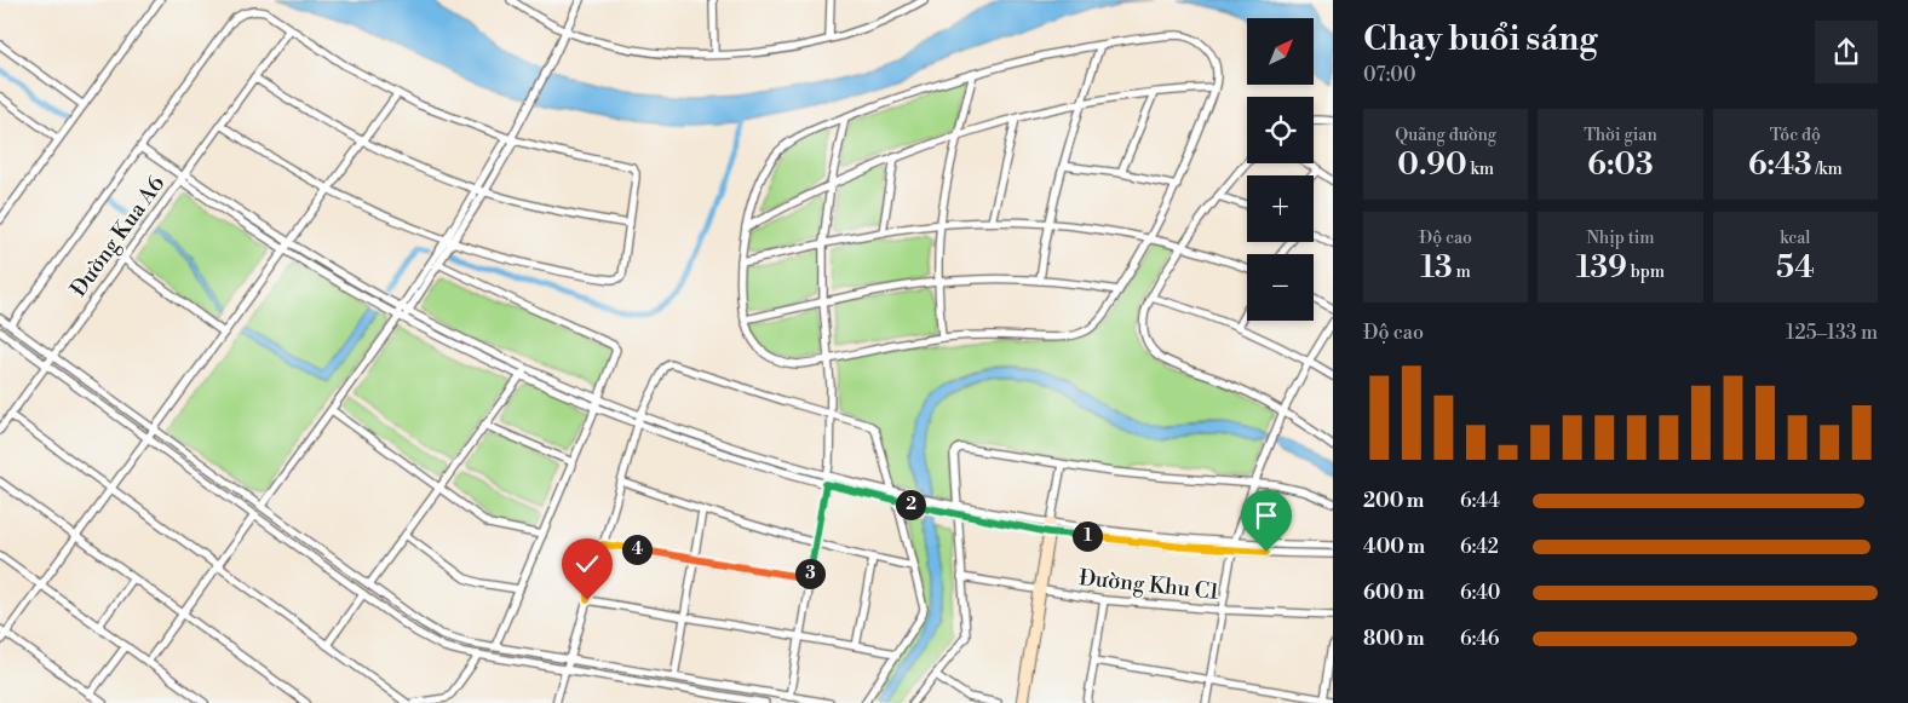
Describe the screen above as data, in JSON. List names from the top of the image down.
{
  "streets": {
    "street": ["Đường Kua A6", "Đường Khu C1"]
  },
  "north": "top right",
  "page": {
    "heading": ["Chạy buổi sáng", "07:00"],
    "map_buttons": ["+", "−"],
    "stats": [
      ["Quãng đường", "0.90 km"],
      ["Thời gian", "6:03"],
      ["Tốc độ", "6:43 /km"],
      ["Độ cao", "13 m"],
      ["Nhịp tim", "139 bpm"],
      ["kcal", "54"]
    ],
    "chart": ["Độ cao", "125–133 m"],
    "list": [
      {
        "name": "200 m",
        "note": "6:44"
      },
      {
        "name": "400 m",
        "note": "6:42"
      },
      {
        "name": "600 m",
        "note": "6:40"
      },
      {
        "name": "800 m",
        "note": "6:46"
      }
    ],
    "pins": [
      "2",
      "1",
      "4",
      "3"
    ]
  }
}
